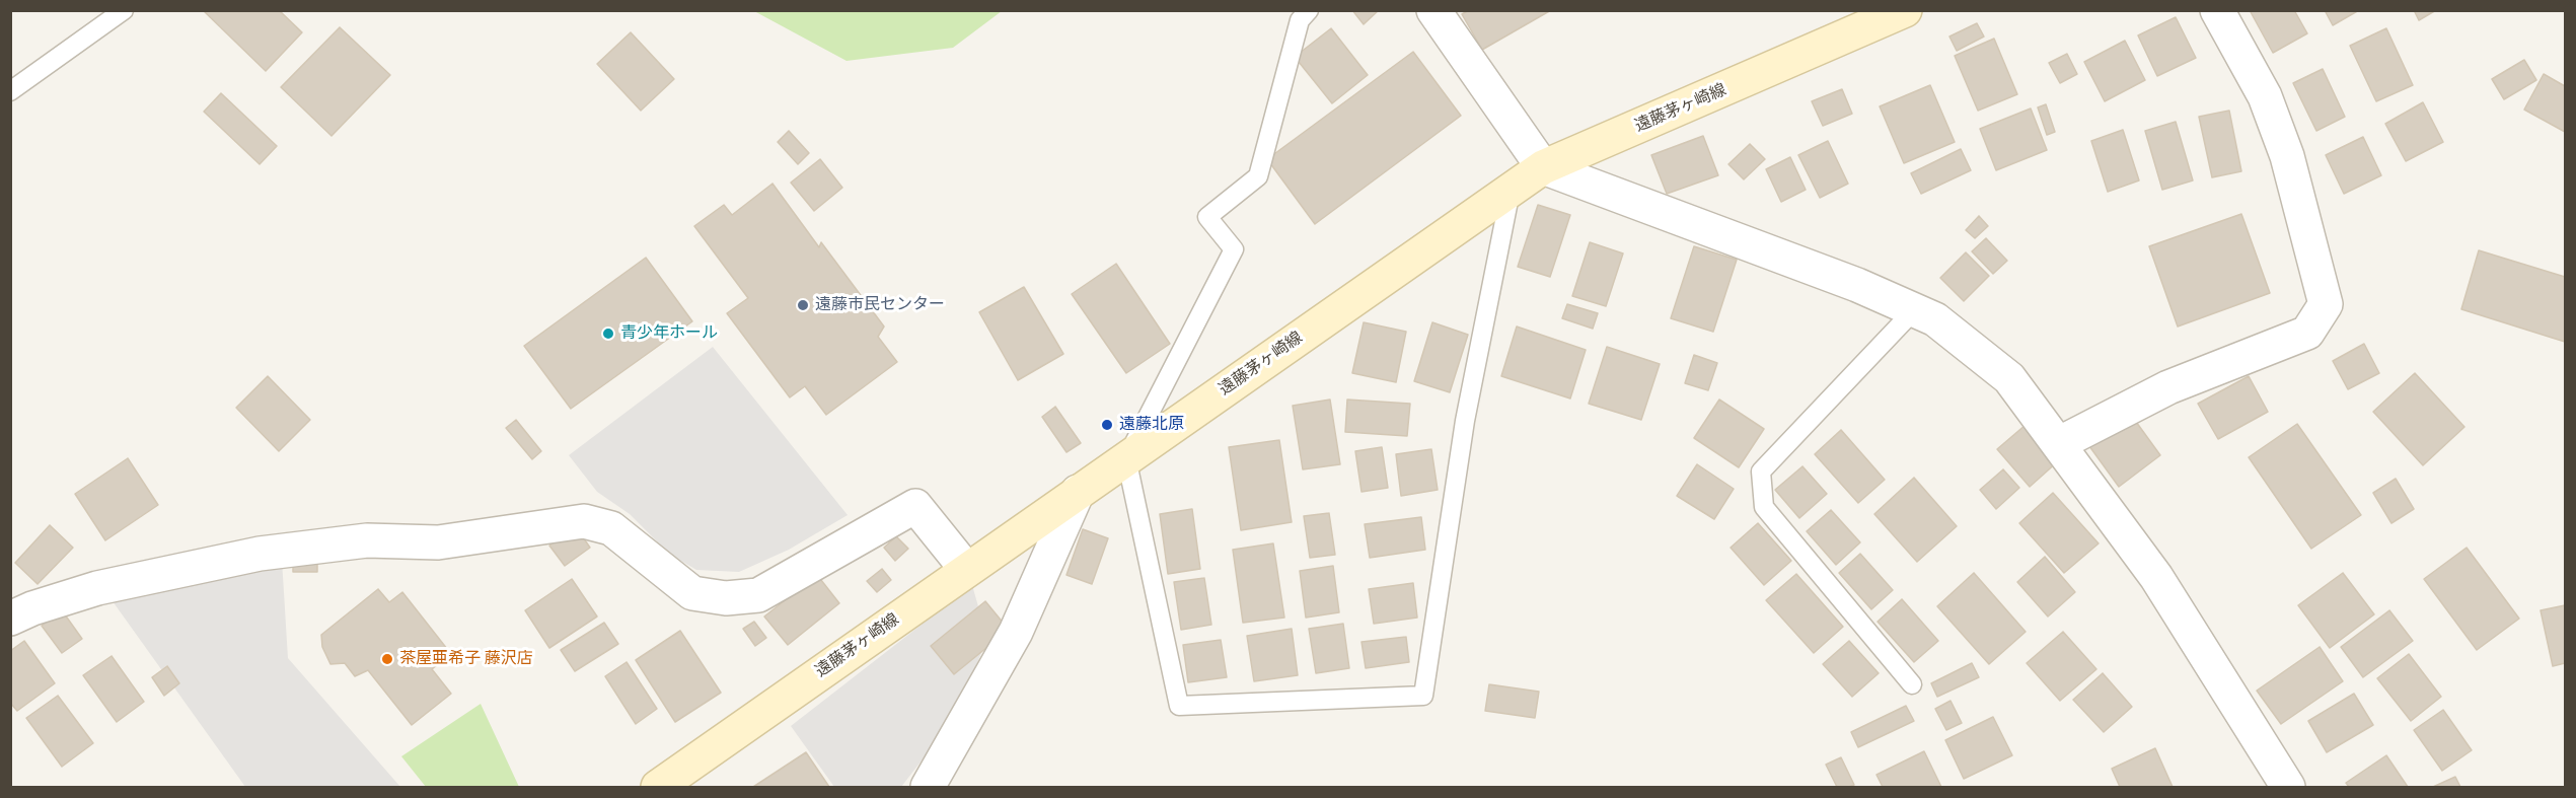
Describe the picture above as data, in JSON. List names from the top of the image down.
{
  "streets": {
    "main road": ["遠藤茅ヶ崎線"]
  },
  "places": [
    "遠藤市民センター",
    "青少年ホール",
    "遠藤北原",
    "茶屋亜希子 藤沢店"
  ]
}
